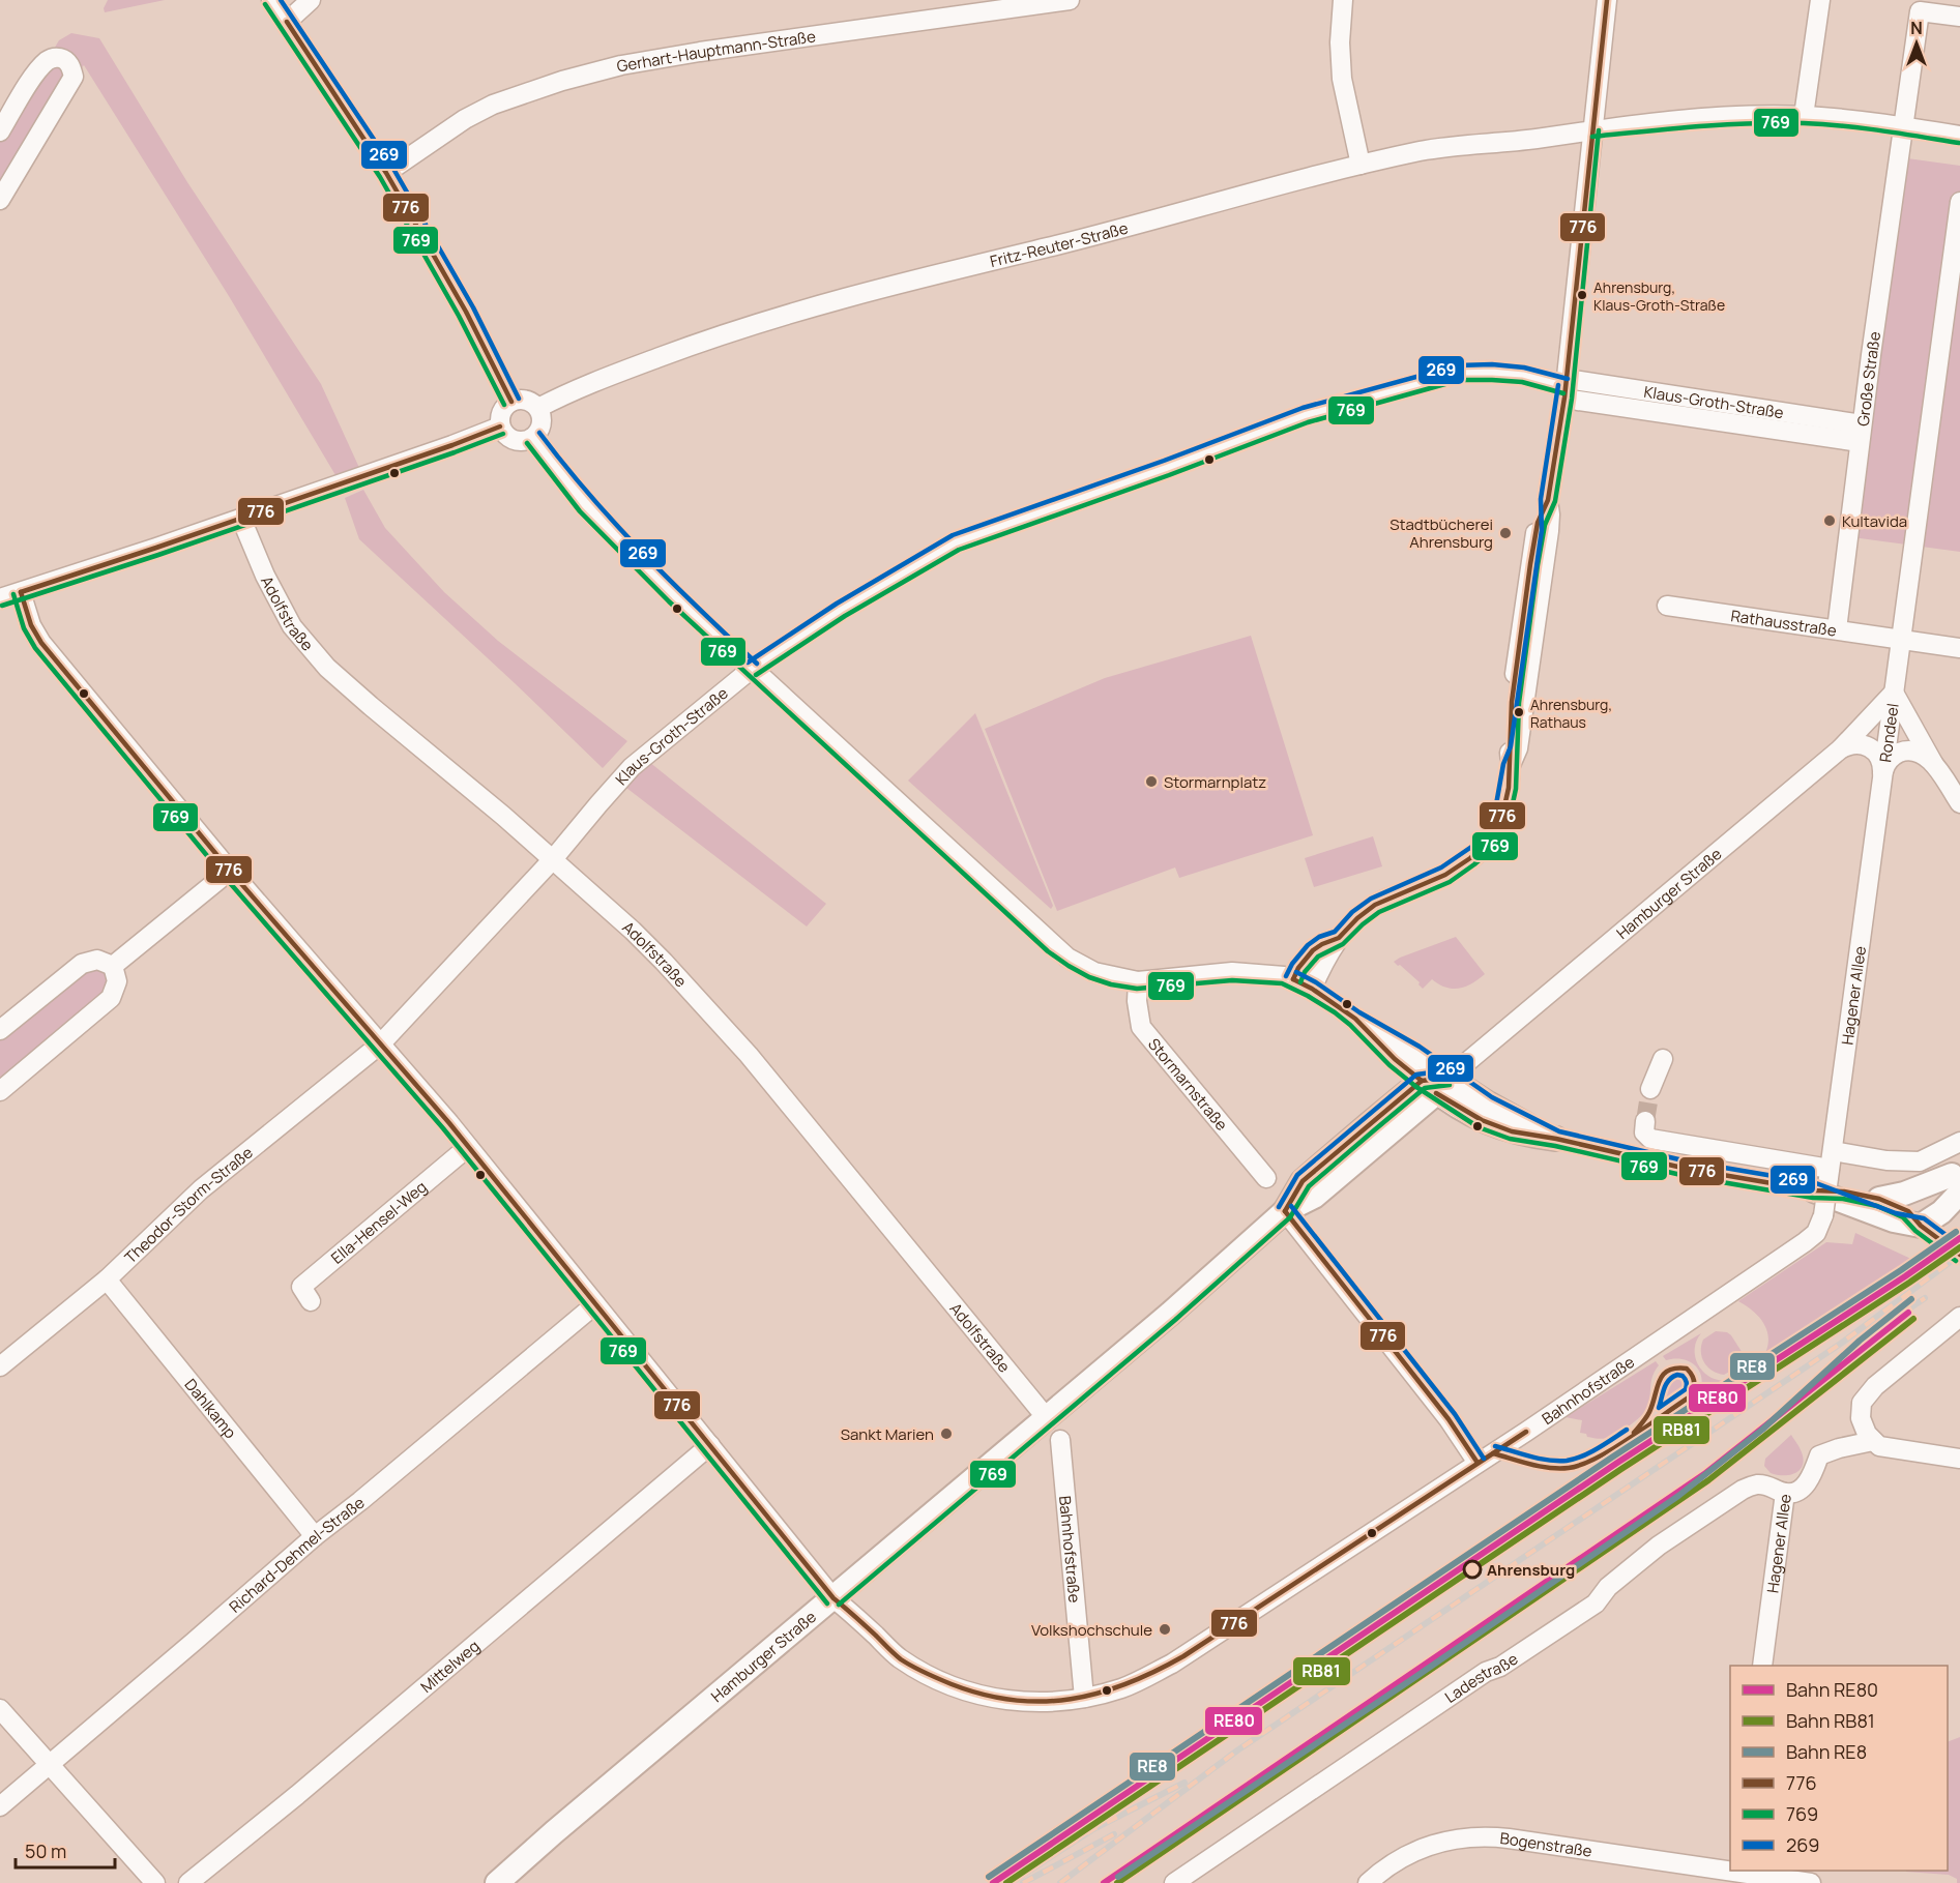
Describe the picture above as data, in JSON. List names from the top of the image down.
{
  "streets": {
    "main road": ["Hamburger Straße"],
    "street": [
      "Gerhart-Hauptmann-Straße",
      "Fritz-Reuter-Straße",
      "Große Straße",
      "Klaus-Groth-Straße",
      "Adolfstraße",
      "Rathausstraße",
      "Rondeel",
      "Hagener Allee",
      "Stormarnstraße",
      "Theodor-Storm-Straße",
      "Ella-Hensel-Weg",
      "Bahnhofstraße",
      "Dahlkamp",
      "Richard-Dehmel-Straße",
      "Mittelweg",
      "Ladestraße",
      "Bogenstraße"
    ]
  },
  "crossings": [
    ["Fritz-Reuter-Straße", "Große Straße"],
    ["Große Straße", "Klaus-Groth-Straße"],
    ["Große Straße", "Rathausstraße"],
    ["Klaus-Groth-Straße", "Adolfstraße"],
    ["Klaus-Groth-Straße", "Theodor-Storm-Straße"],
    ["Klaus-Groth-Straße", "Bahnhofstraße"],
    ["Adolfstraße", "Hamburger Straße"],
    ["Rathausstraße", "Rondeel"],
    ["Rondeel", "Hamburger Straße"],
    ["Rondeel", "Hagener Allee"],
    ["Hamburger Straße", "Bahnhofstraße"],
    ["Hagener Allee", "Bahnhofstraße"],
    ["Hagener Allee", "Ladestraße"],
    ["Theodor-Storm-Straße", "Bahnhofstraße"],
    ["Theodor-Storm-Straße", "Dahlkamp"],
    ["Ella-Hensel-Weg", "Bahnhofstraße"],
    ["Bahnhofstraße", "Richard-Dehmel-Straße"],
    ["Bahnhofstraße", "Mittelweg"],
    ["Dahlkamp", "Richard-Dehmel-Straße"]
  ],
  "places": [
    "Ahrensburg, Klaus-Groth-Straße",
    "Kultavida",
    "Stadtbücherei Ahrensburg",
    "Ahrensburg, Rathaus",
    "Stormarnplatz",
    "Sankt Marien",
    "Ahrensburg",
    "Volkshochschule"
  ],
  "lines": [
    "transit line 776",
    "transit line 269",
    "transit line 769",
    "rail line RE8",
    "rail line RE80",
    "rail line RB81"
  ],
  "legend": [
    "Bahn RE80",
    "Bahn RB81",
    "Bahn RE8",
    "776",
    "769",
    "269"
  ],
  "scale_bar": "50 m",
  "north": "top"
}
